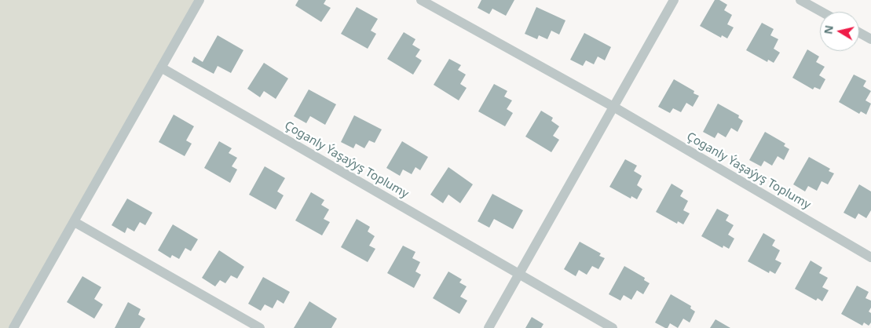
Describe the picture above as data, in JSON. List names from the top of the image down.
{
  "streets": {
    "street": ["Çoganly Ýaşaýyş Toplumy"]
  },
  "north": "left"
}
